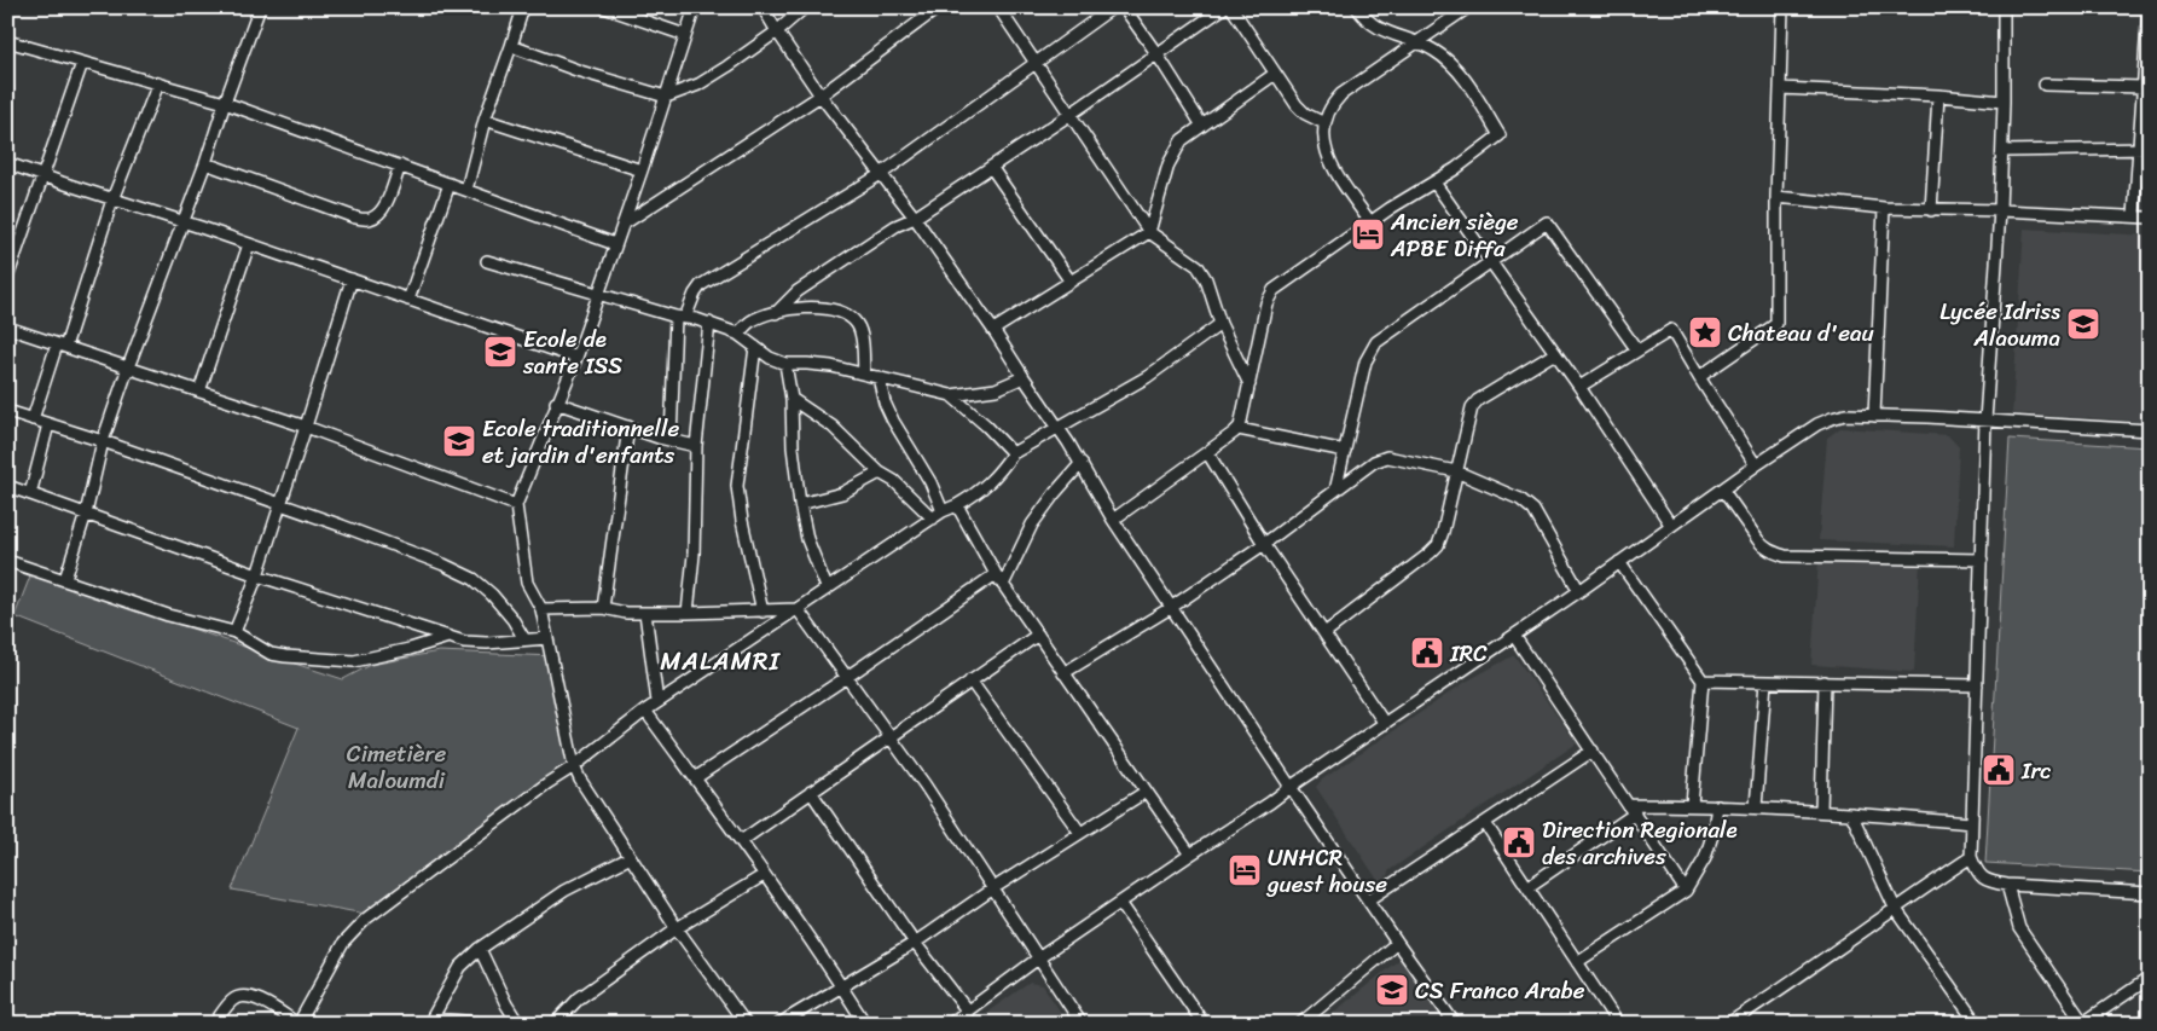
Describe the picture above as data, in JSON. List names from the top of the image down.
{
  "districts": ["MALAMRI"],
  "parks": ["Cimetière Maloumdi"],
  "places": {
    "hotel": ["Ancien siège APBE Diffa", "UNHCR guest house"],
    "school or university": [
      "Lycée Idriss Alaouma",
      "Ecole de sante ISS",
      "Ecole traditionnelle et jardin d'enfants",
      "CS Franco Arabe"
    ],
    "place": ["Chateau d'eau"],
    "public building": ["IRC", "Irc", "Direction Regionale des archives"]
  }
}
